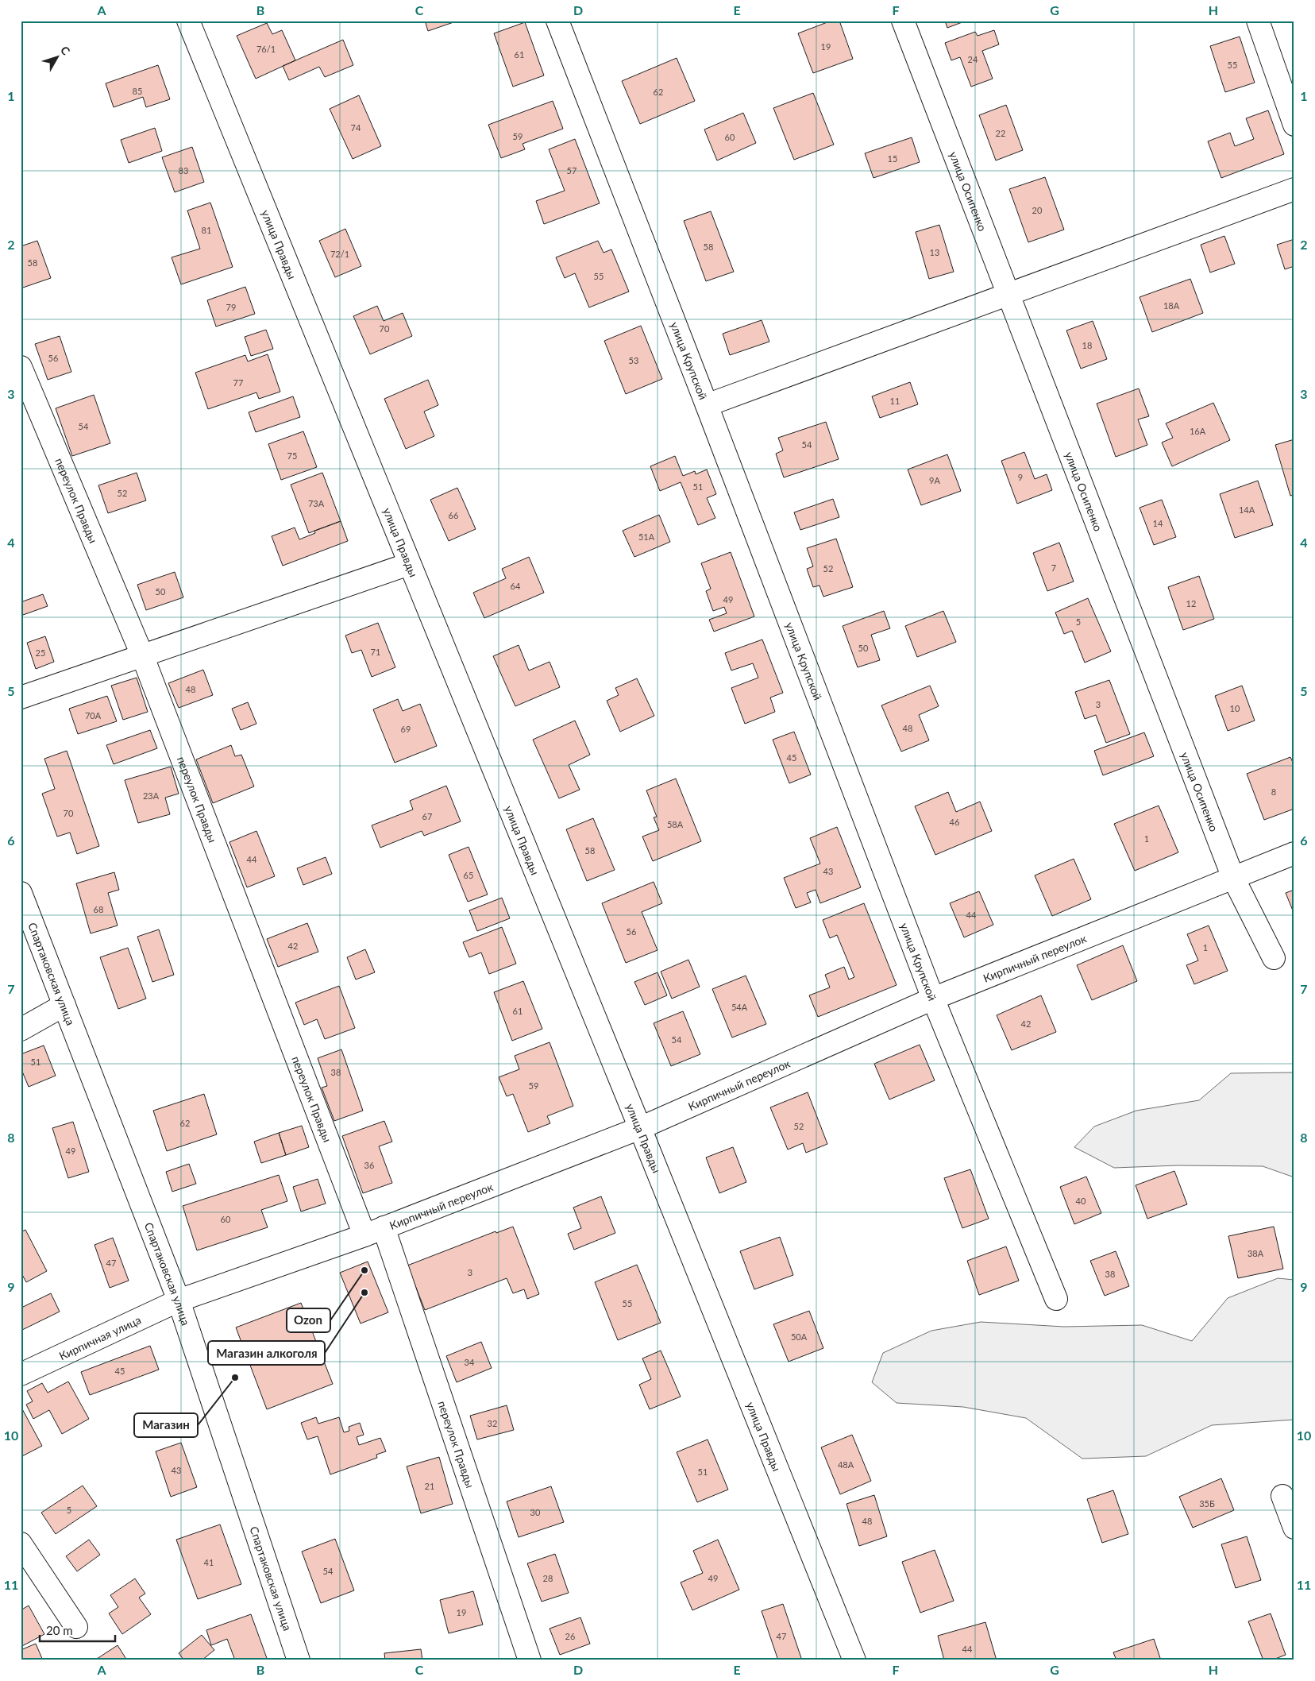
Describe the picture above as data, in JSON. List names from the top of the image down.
{
  "streets": {
    "street": [
      "улица Осипенко",
      "улица Правды",
      "улица Крупской",
      "переулок Правды",
      "Кирпичный переулок",
      "Спартаковская улица",
      "Кирпичная улица"
    ]
  },
  "crossings": [
    ["улица Осипенко", "Кирпичный переулок"],
    ["улица Правды", "Кирпичный переулок"],
    ["улица Крупской", "Кирпичный переулок"],
    ["переулок Правды", "Кирпичный переулок"],
    ["Кирпичный переулок", "Спартаковская улица"],
    ["Кирпичный переулок", "Кирпичная улица"],
    ["Спартаковская улица", "Кирпичная улица"]
  ],
  "places": ["Ozon", "Магазин алкоголя", "Магазин"],
  "house_numbers": [
    "19",
    "76/1",
    "61",
    "24",
    "55",
    "85",
    "62",
    "74",
    "22",
    "59",
    "60",
    "15",
    "83",
    "57",
    "20",
    "81",
    "58",
    "13",
    "72/1",
    "58",
    "55",
    "18А",
    "79",
    "70",
    "18",
    "56",
    "53",
    "77",
    "11",
    "54",
    "16А",
    "54",
    "75",
    "9",
    "9А",
    "51",
    "52",
    "73А",
    "14А",
    "66",
    "14",
    "51А",
    "7",
    "52",
    "64",
    "50",
    "49",
    "12",
    "5",
    "50",
    "71",
    "25",
    "48",
    "3",
    "10",
    "70А",
    "48",
    "69",
    "45",
    "8",
    "23А",
    "70",
    "67",
    "46",
    "58А",
    "1",
    "58",
    "44",
    "43",
    "65",
    "68",
    "44",
    "56",
    "42",
    "1",
    "54А",
    "61",
    "42",
    "54",
    "51",
    "38",
    "59",
    "62",
    "52",
    "49",
    "36",
    "40",
    "60",
    "38А",
    "47",
    "3",
    "38",
    "55",
    "50А",
    "34",
    "45",
    "32",
    "48А",
    "43",
    "51",
    "21",
    "35Б",
    "5",
    "30",
    "48",
    "41",
    "54",
    "28",
    "49",
    "19",
    "26",
    "47",
    "44"
  ],
  "scale_bar": "20 m",
  "north": "top right",
  "grid": {
    "columns": [
      "A",
      "B",
      "C",
      "D",
      "E",
      "F",
      "G",
      "H"
    ],
    "rows": [
      "1",
      "2",
      "3",
      "4",
      "5",
      "6",
      "7",
      "8",
      "9",
      "10",
      "11"
    ]
  }
}
